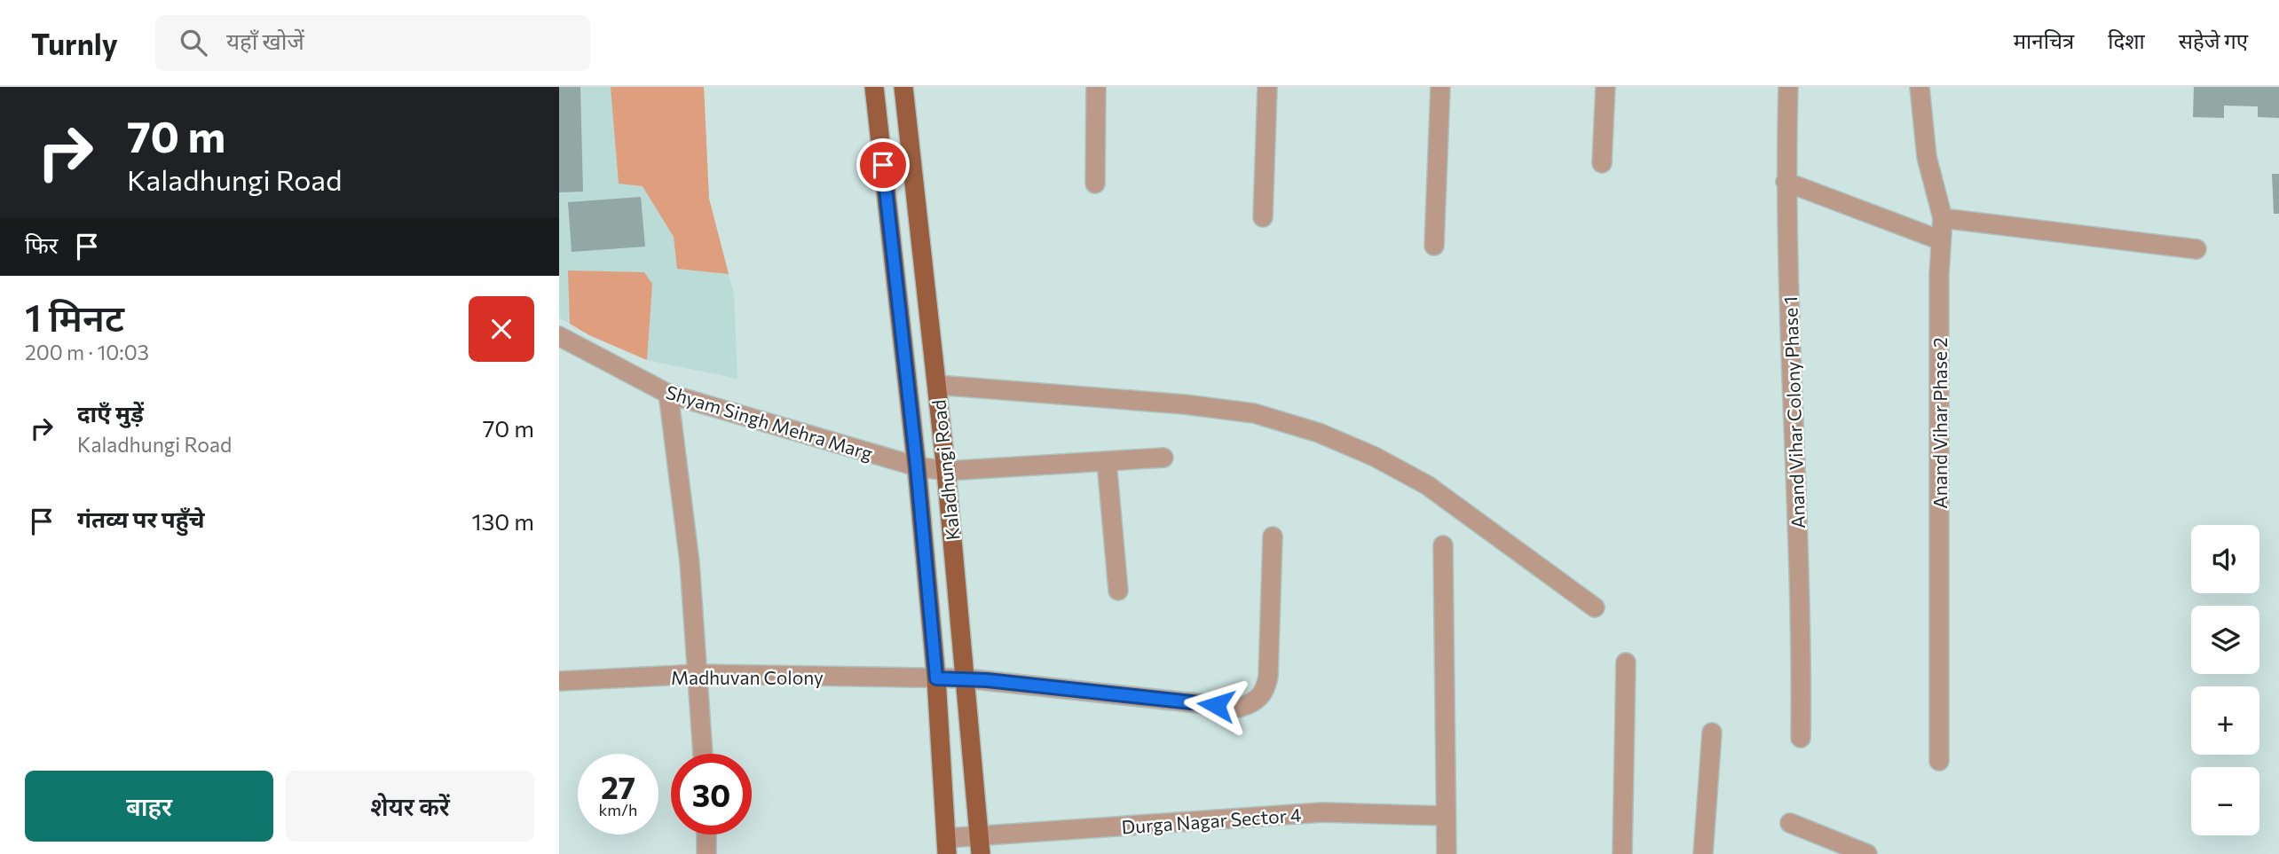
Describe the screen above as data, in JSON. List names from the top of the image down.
{
  "streets": {
    "main road": ["Kaladhungi Road"],
    "street": [
      "Anand Vihar Colony Phase 1",
      "Shyam Singh Mehra Marg",
      "Anand Vihar Phase 2",
      "Madhuvan Colony",
      "Durga Nagar Sector 4"
    ]
  },
  "crossings": [
    ["Shyam Singh Mehra Marg", "Kaladhungi Road"],
    ["Kaladhungi Road", "Madhuvan Colony"],
    ["Kaladhungi Road", "Durga Nagar Sector 4"]
  ],
  "page": {
    "header": "Turnly",
    "search": "यहाँ खोजें",
    "nav": ["मानचित्र", "दिशा", "सहेजे गए"],
    "turn": ["70 m", "Kaladhungi Road"],
    "then": "फिर",
    "heading": ["1 मिनट", "200 m · 10:03"],
    "list": [
      {
        "name": "दाएँ मुड़ें",
        "note": "Kaladhungi Road",
        "value": "70 m"
      },
      {
        "name": "गंतव्य पर पहुँचे",
        "value": "130 m"
      }
    ],
    "map_buttons": ["+", "−"],
    "speed": "27 km/h",
    "limit": "30",
    "buttons": ["बाहर", "शेयर करें"]
  }
}
